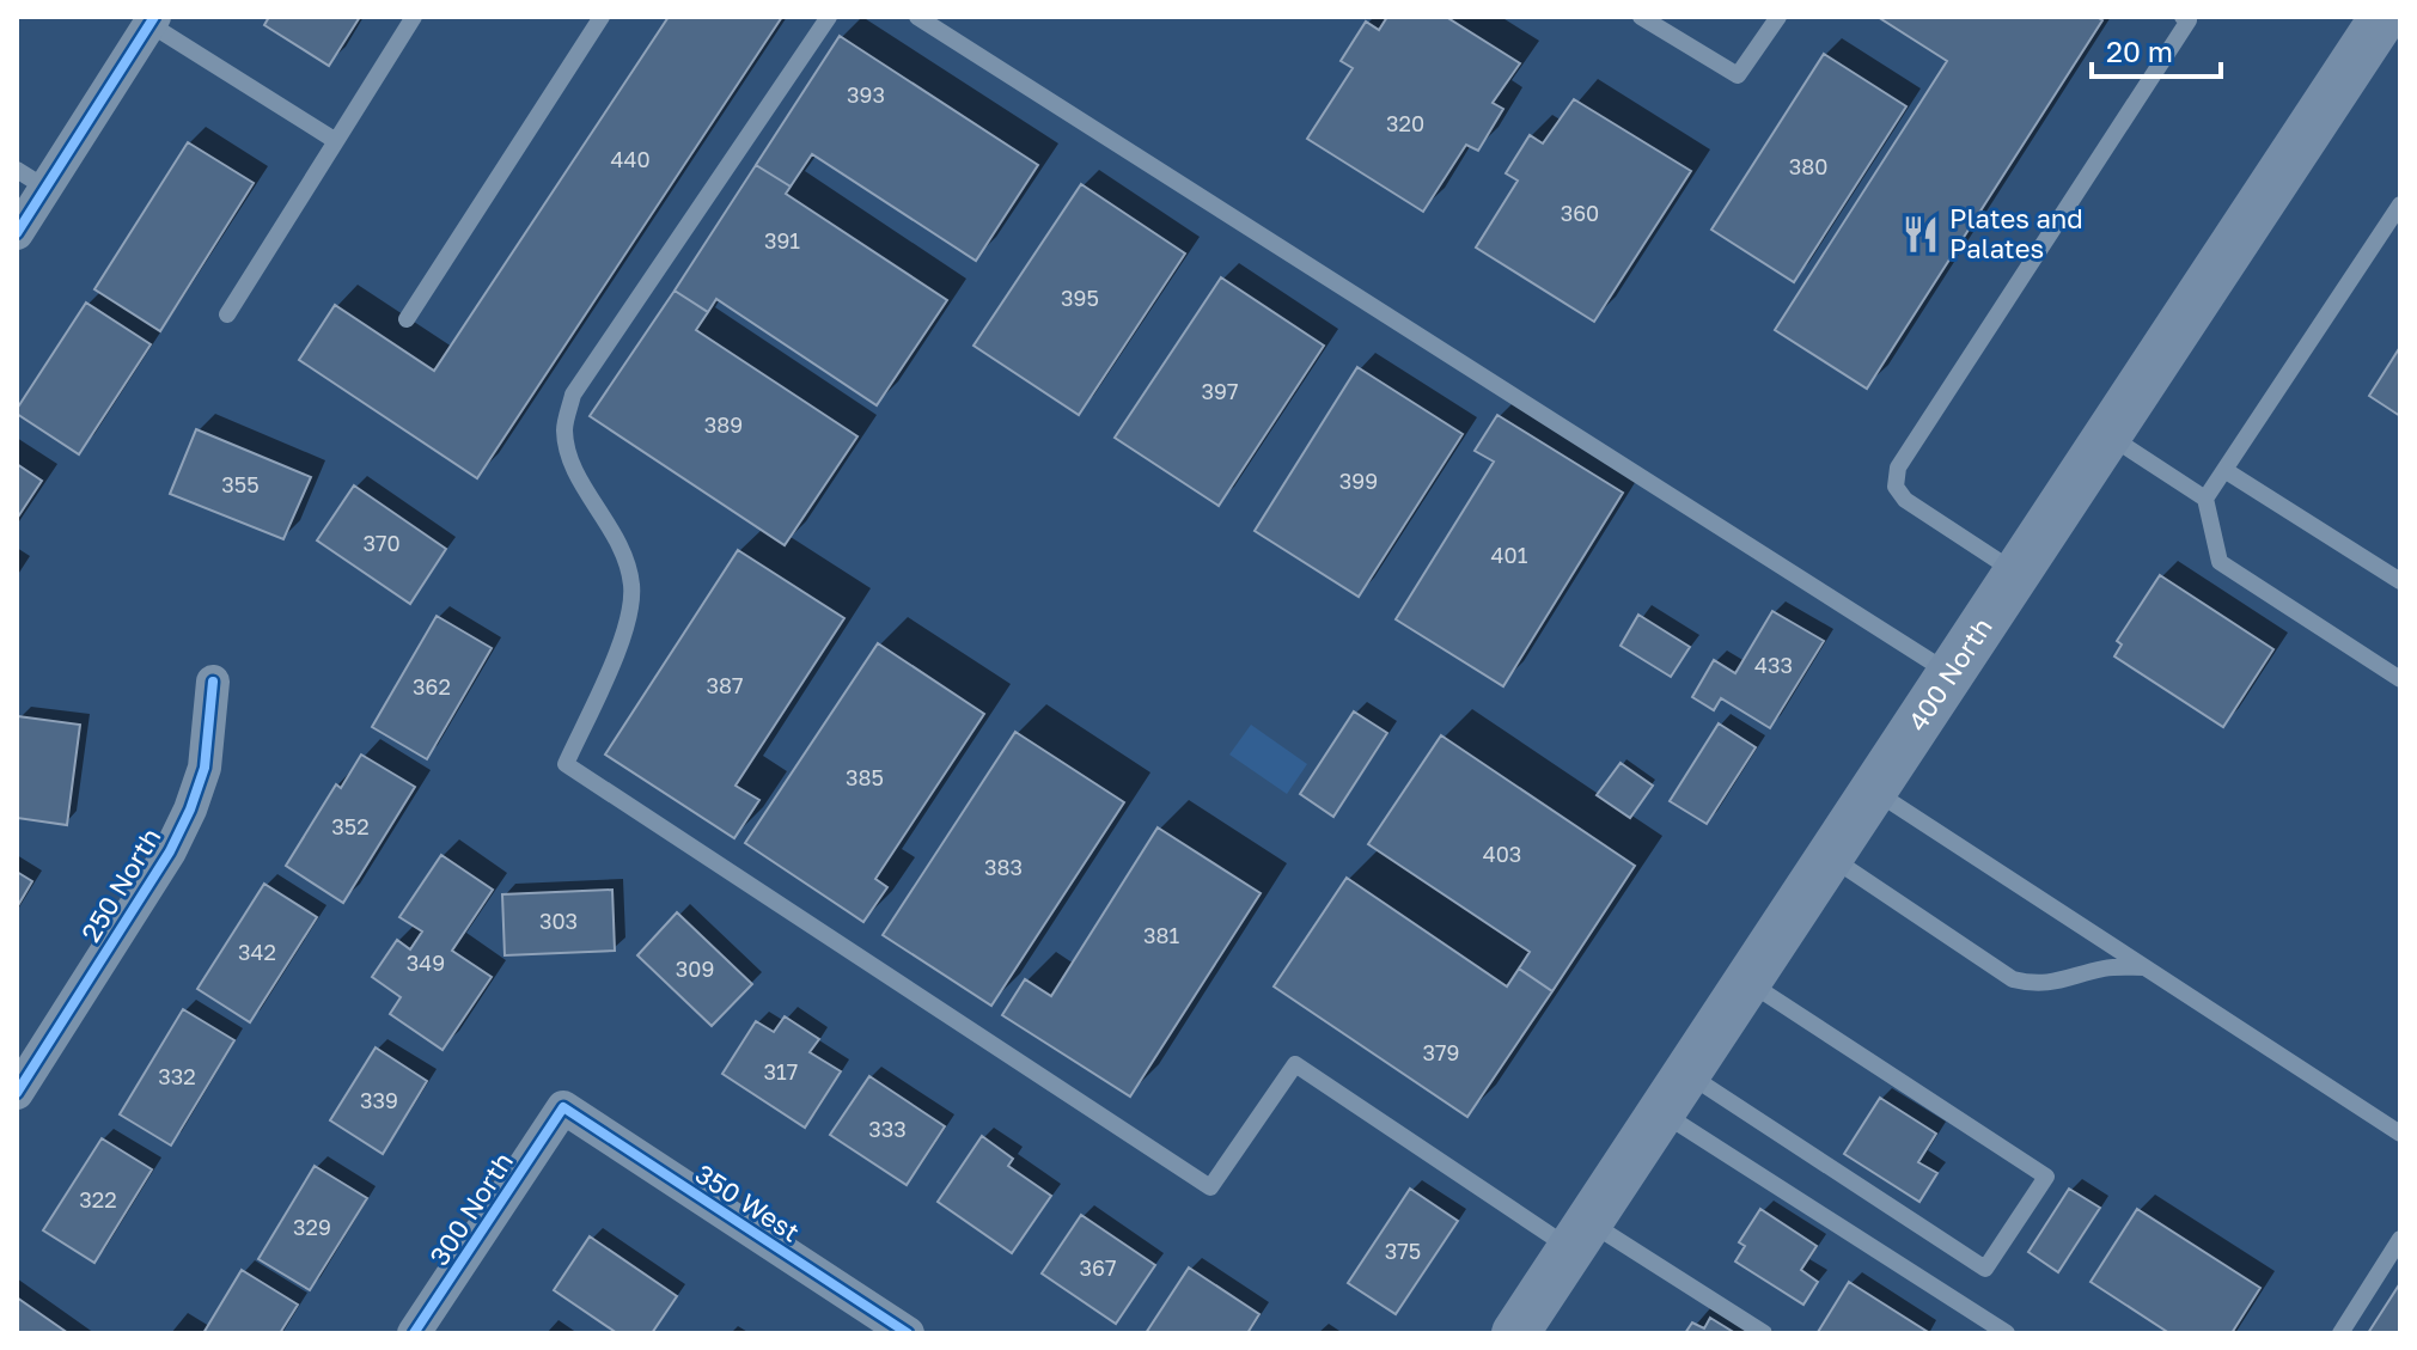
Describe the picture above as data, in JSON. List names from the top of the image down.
{
  "streets": {
    "main road": ["400 North"],
    "street": ["250 North", "350 West", "300 North"]
  },
  "crossings": [
    ["350 West", "300 North"]
  ],
  "places": {
    "restaurant": ["Plates and Palates"]
  },
  "house_numbers": [
    "393",
    "320",
    "440",
    "380",
    "360",
    "391",
    "395",
    "397",
    "389",
    "399",
    "355",
    "370",
    "401",
    "433",
    "387",
    "362",
    "385",
    "352",
    "403",
    "383",
    "303",
    "381",
    "342",
    "349",
    "309",
    "379",
    "317",
    "332",
    "339",
    "333",
    "322",
    "329",
    "375",
    "367"
  ],
  "scale_bar": "20 m"
}
